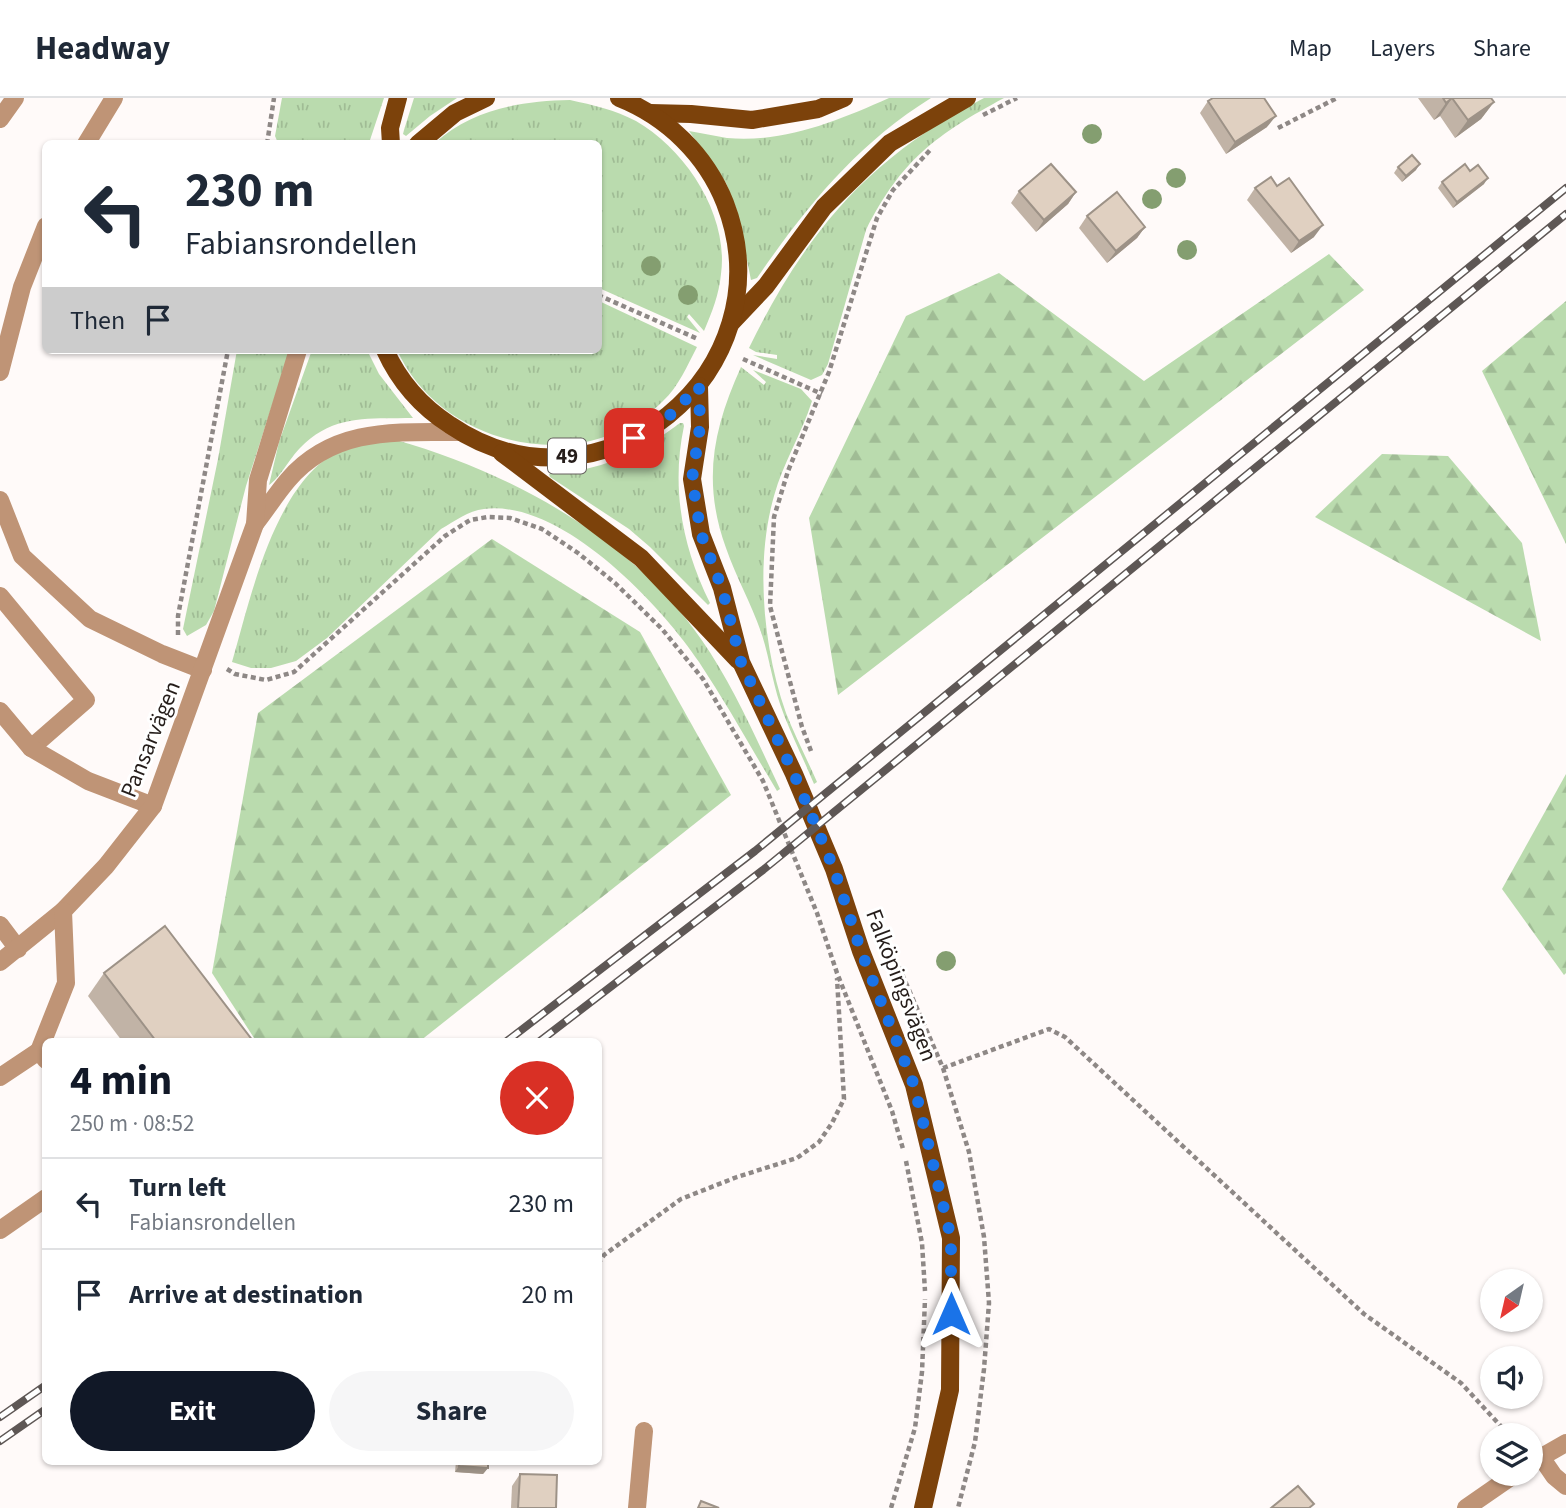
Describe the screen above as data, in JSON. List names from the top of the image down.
{
  "streets": {
    "main road": ["49", "Falköpingsvägen"],
    "street": ["Pansarvägen"]
  },
  "crossings": [
    ["49", "Pansarvägen"],
    ["49", "Falköpingsvägen"]
  ],
  "north": "bottom left",
  "page": {
    "header": "Headway",
    "nav": ["Map", "Layers", "Share"],
    "turn": ["230 m", "Fabiansrondellen"],
    "then": "Then",
    "heading": ["4 min", "250 m · 08:52"],
    "list": [
      {
        "name": "Turn left",
        "note": "Fabiansrondellen",
        "value": "230 m"
      },
      {
        "name": "Arrive at destination",
        "value": "20 m"
      }
    ],
    "buttons": ["Exit", "Share"]
  }
}
